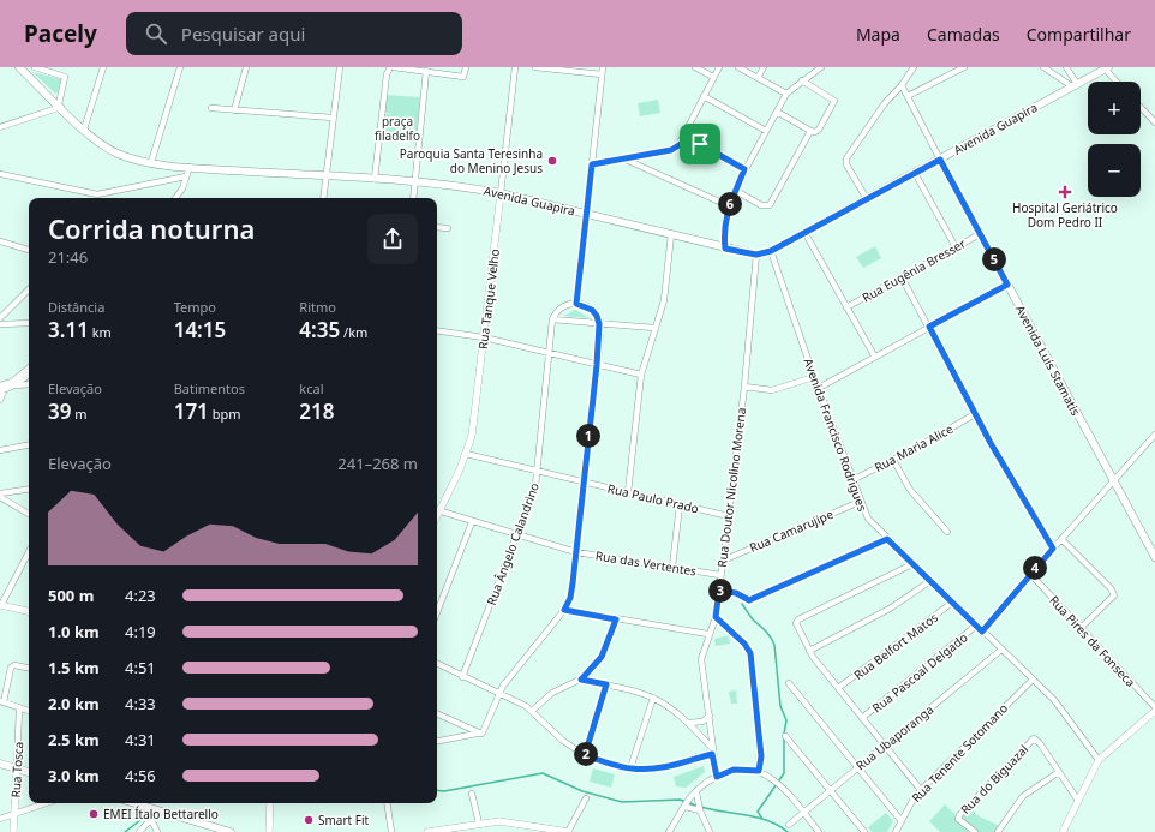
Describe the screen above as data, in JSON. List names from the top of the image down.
{
  "streets": {
    "main road": ["Avenida Guapira", "Avenida Luís Stamatis"],
    "street": [
      "Rua Eugênia Bresser",
      "Rua Tanque Velho",
      "Avenida Francisco Rodrigues",
      "Rua Maria Alice",
      "Rua Doutor Nicolino Morena",
      "Rua Paulo Prado",
      "Rua Camarujipe",
      "Rua Ângelo Calandrino",
      "Rua das Vertentes",
      "Rua Pires da Fonseca",
      "Rua Belfort Matos",
      "Rua Pascoal Delgado",
      "Rua Ubaporanga",
      "Rua Tenente Sotomano",
      "Rua Tosca",
      "Rua do Biguazal"
    ]
  },
  "crossings": [
    ["Avenida Guapira", "Rua Tanque Velho"],
    ["Avenida Guapira", "Avenida Luís Stamatis"],
    ["Avenida Guapira", "Avenida Francisco Rodrigues"],
    ["Avenida Guapira", "Rua Doutor Nicolino Morena"],
    ["Rua Eugênia Bresser", "Avenida Luís Stamatis"],
    ["Rua Tanque Velho", "Rua Paulo Prado"],
    ["Rua Tanque Velho", "Rua das Vertentes"],
    ["Avenida Francisco Rodrigues", "Rua Maria Alice"],
    ["Avenida Francisco Rodrigues", "Rua Camarujipe"],
    ["Avenida Francisco Rodrigues", "Rua Belfort Matos"],
    ["Avenida Francisco Rodrigues", "Rua Pascoal Delgado"],
    ["Avenida Francisco Rodrigues", "Rua Ubaporanga"],
    ["Avenida Francisco Rodrigues", "Rua Tenente Sotomano"],
    ["Rua Doutor Nicolino Morena", "Rua Paulo Prado"],
    ["Rua Doutor Nicolino Morena", "Rua Camarujipe"],
    ["Rua Doutor Nicolino Morena", "Rua das Vertentes"],
    ["Rua Paulo Prado", "Rua Ângelo Calandrino"],
    ["Rua Ângelo Calandrino", "Rua das Vertentes"]
  ],
  "parks": ["praça filadelfo"],
  "places": {
    "other": ["Paroquia Santa Teresinha do Menino Jesus", "EMEI Ítalo Bettarello", "Smart Fit"],
    "health": ["Hospital Geriátrico Dom Pedro II"]
  },
  "page": {
    "header": "Pacely",
    "search": "Pesquisar aqui",
    "nav": ["Mapa", "Camadas", "Compartilhar"],
    "map_buttons": ["+", "−"],
    "pins": [
      "6",
      "5",
      "1",
      "4",
      "3",
      "2"
    ],
    "heading": ["Corrida noturna", "21:46"],
    "stats": [
      ["Distância", "3.11 km"],
      ["Tempo", "14:15"],
      ["Ritmo", "4:35 /km"],
      ["Elevação", "39 m"],
      ["Batimentos", "171 bpm"],
      ["kcal", "218"]
    ],
    "chart": ["Elevação", "241–268 m"],
    "list": [
      {
        "name": "500 m",
        "note": "4:23"
      },
      {
        "name": "1.0 km",
        "note": "4:19"
      },
      {
        "name": "1.5 km",
        "note": "4:51"
      },
      {
        "name": "2.0 km",
        "note": "4:33"
      },
      {
        "name": "2.5 km",
        "note": "4:31"
      },
      {
        "name": "3.0 km",
        "note": "4:56"
      }
    ]
  }
}
